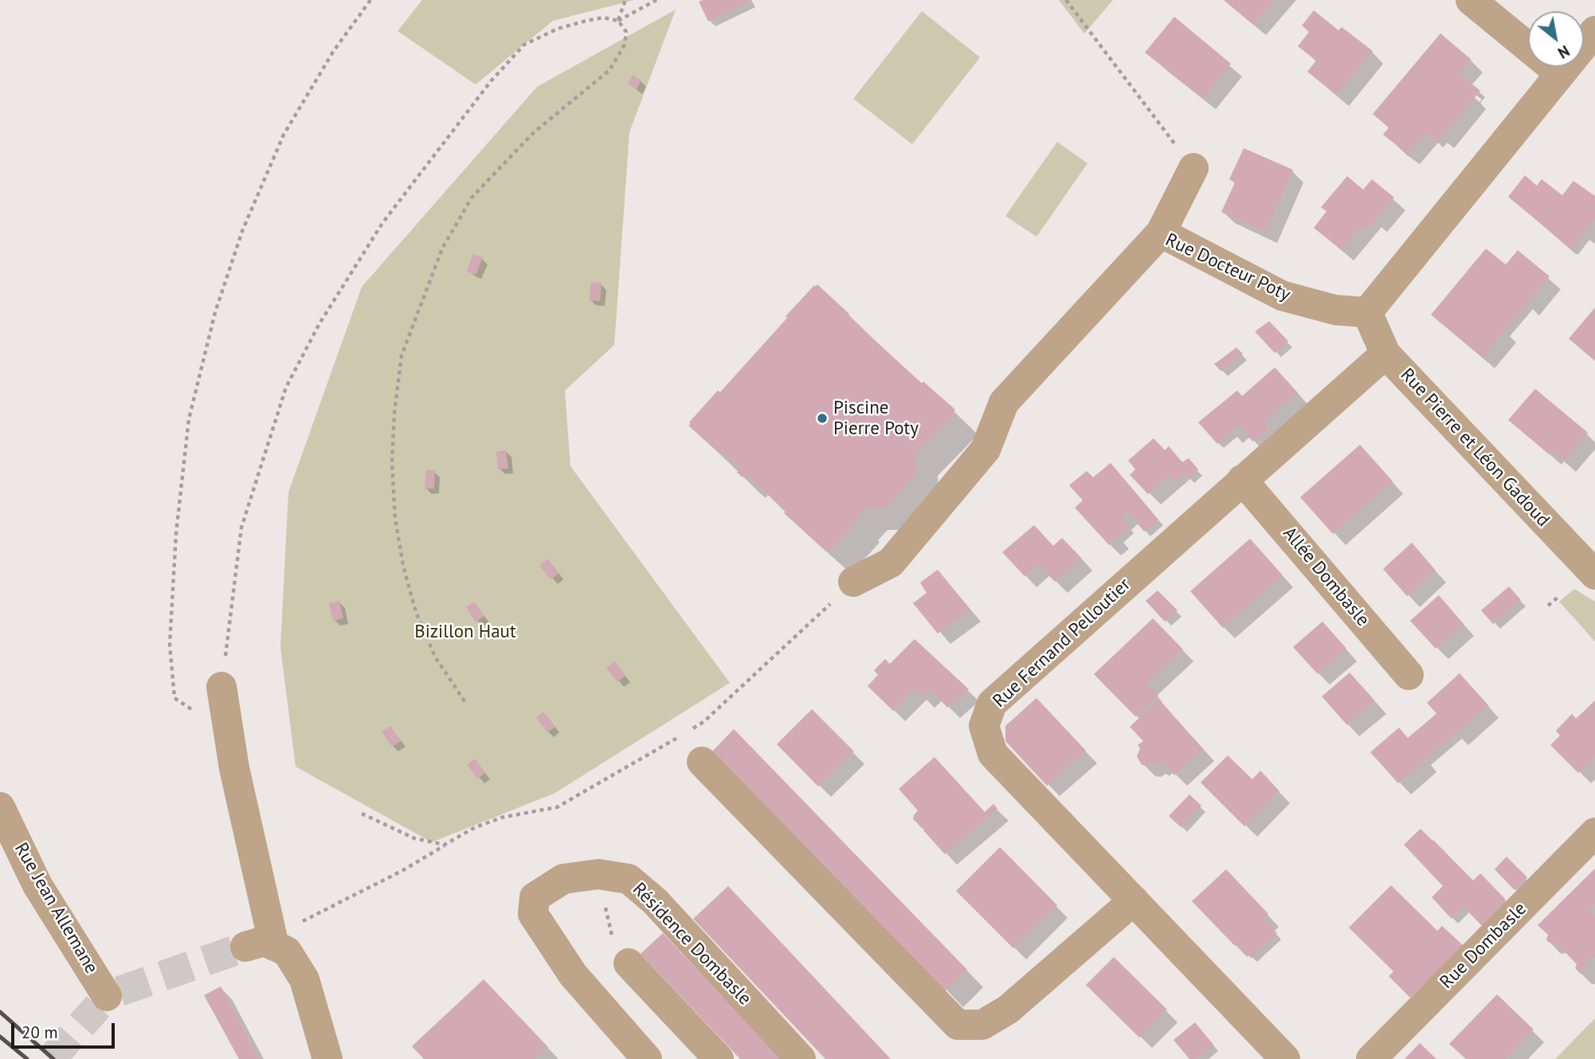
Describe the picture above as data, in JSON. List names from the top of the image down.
{
  "streets": {
    "street": [
      "Rue Docteur Poty",
      "Rue Pierre et Léon Gadoud",
      "Allée Dombasle",
      "Rue Fernand Pelloutier",
      "Rue Jean Allemane",
      "Résidence Dombasle",
      "Rue Dombasle"
    ]
  },
  "crossings": [
    ["Rue Docteur Poty", "Rue Pierre et Léon Gadoud"],
    ["Rue Pierre et Léon Gadoud", "Rue Fernand Pelloutier"],
    ["Allée Dombasle", "Rue Fernand Pelloutier"]
  ],
  "parks": ["Bizillon Haut"],
  "places": ["Piscine Pierre Poty"],
  "scale_bar": "20 m",
  "north": "bottom right"
}
